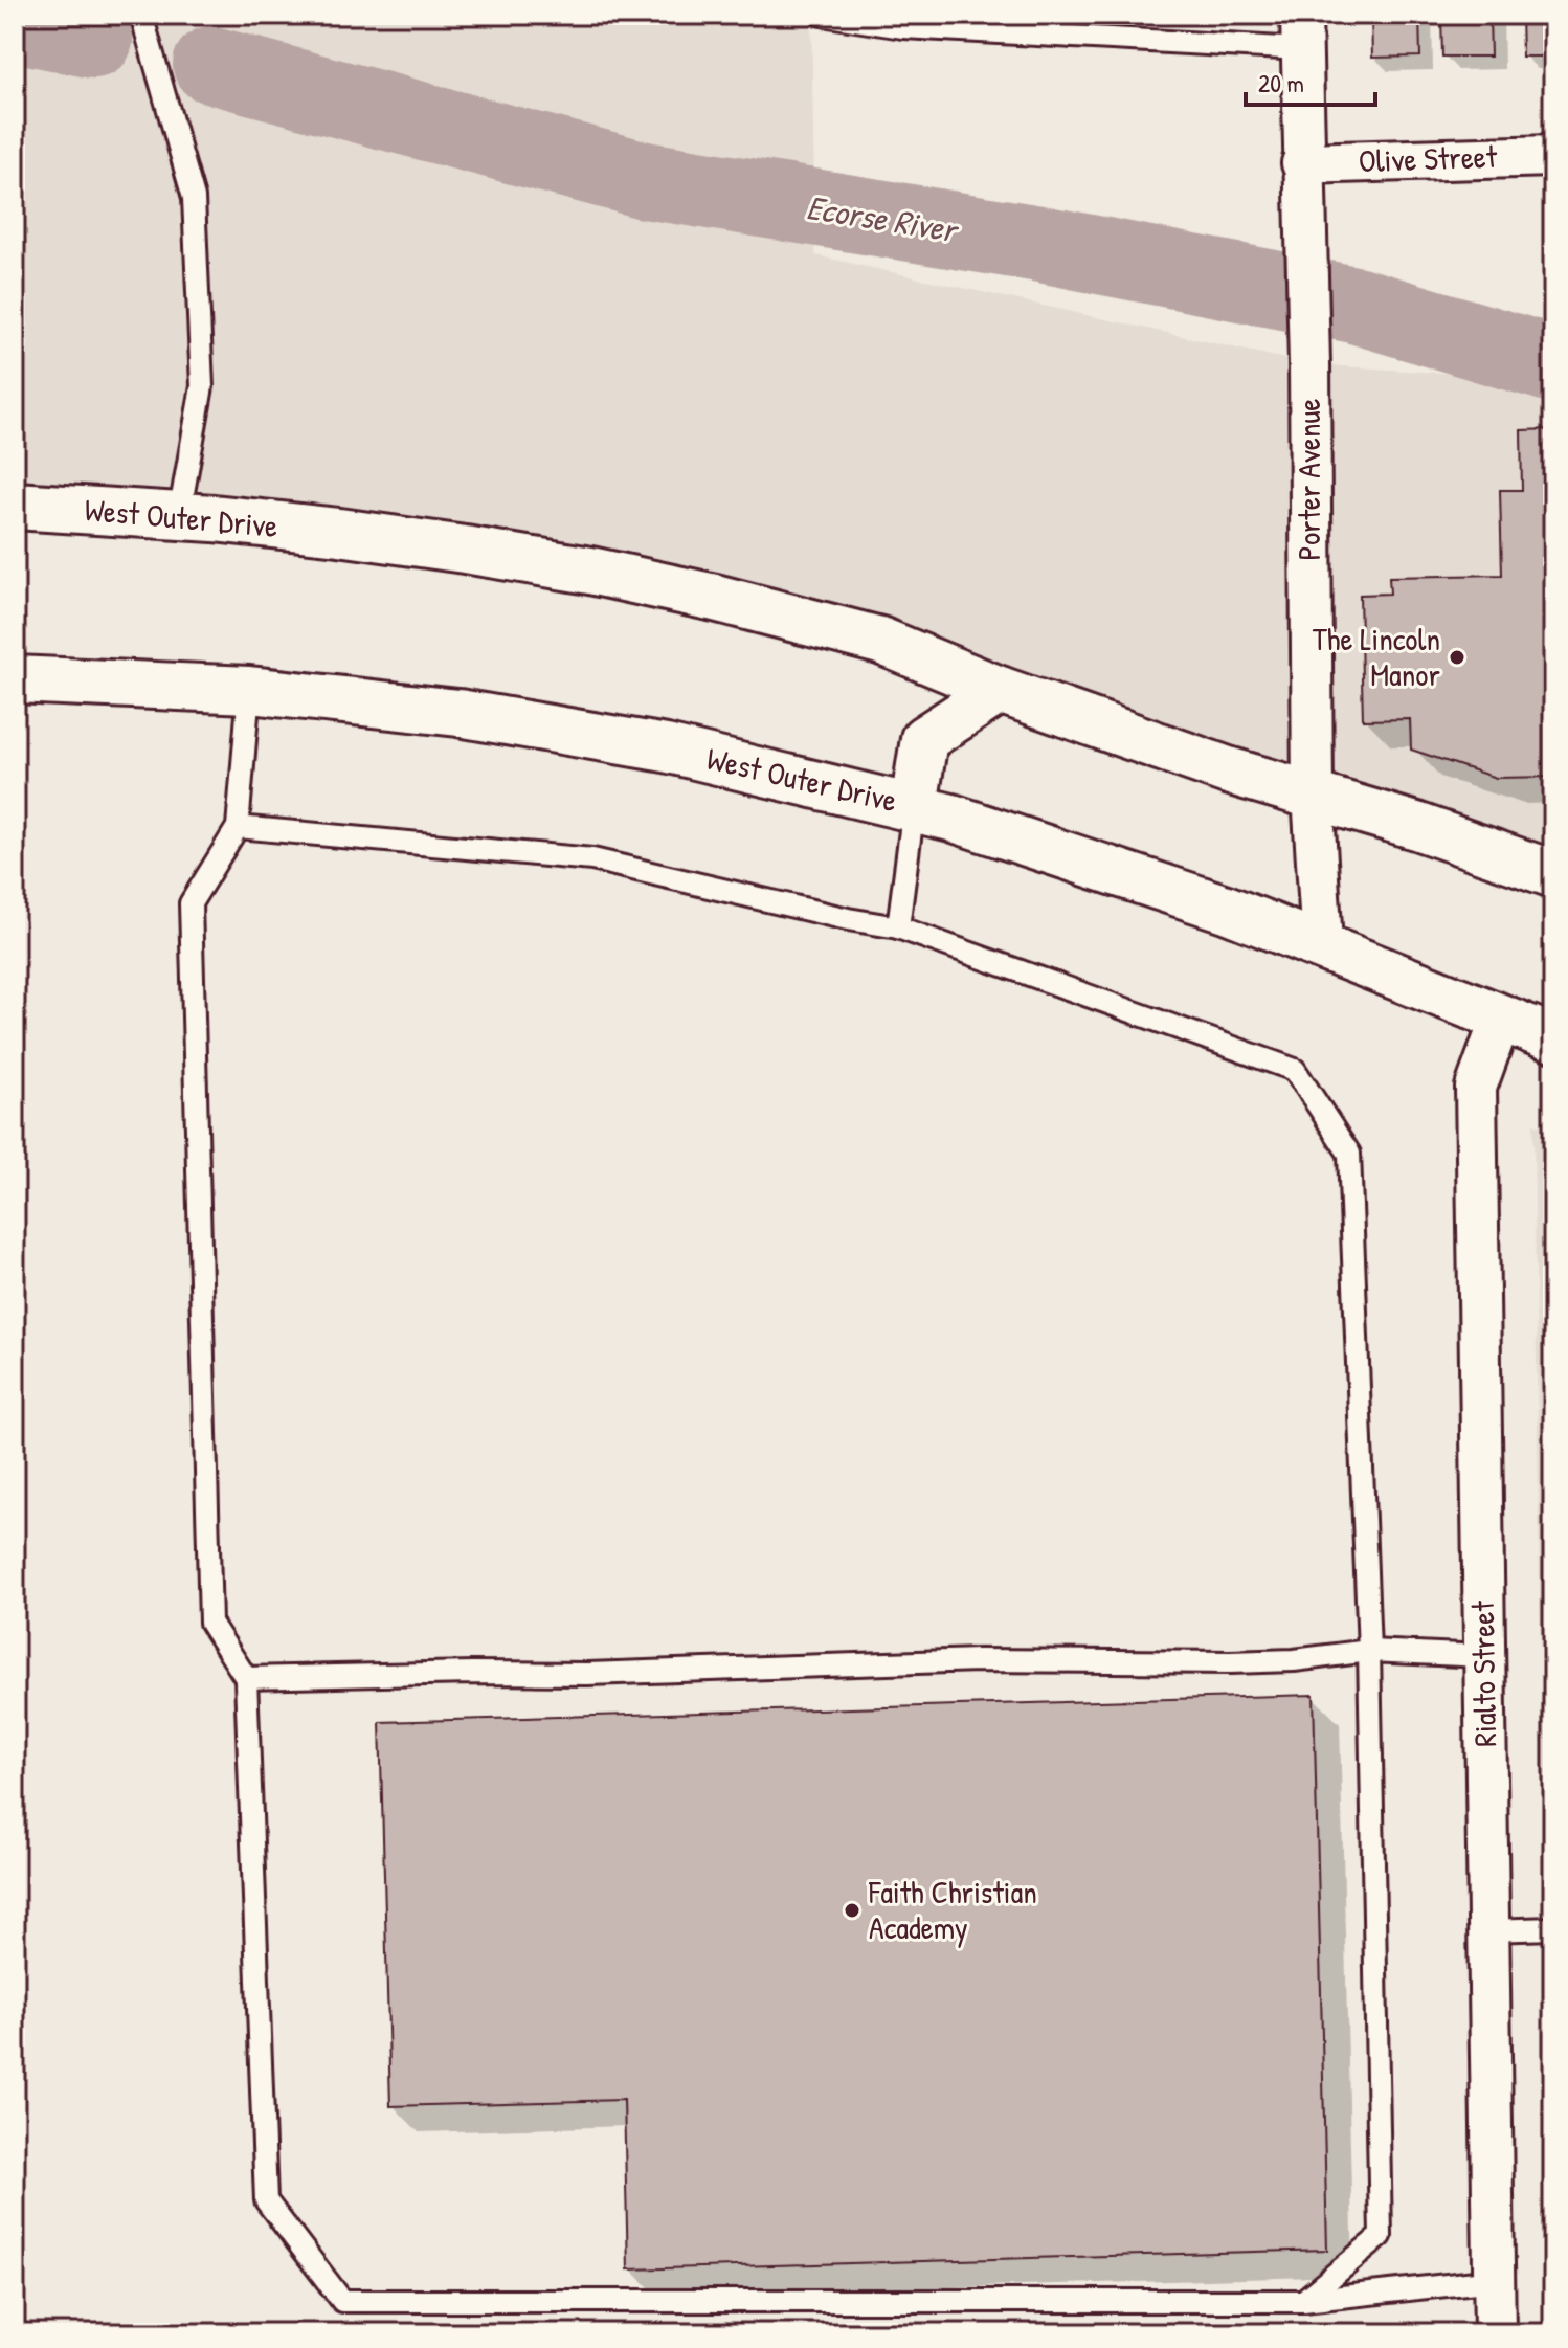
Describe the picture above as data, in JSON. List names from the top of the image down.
{
  "streets": {
    "main road": ["West Outer Drive"],
    "street": ["Olive Street", "Porter Avenue", "Rialto Street"]
  },
  "crossings": [
    ["Olive Street", "Porter Avenue"],
    ["Porter Avenue", "West Outer Drive"],
    ["West Outer Drive", "Rialto Street"]
  ],
  "water": ["Ecorse River"],
  "places": ["The Lincoln Manor", "Faith Christian Academy"],
  "scale_bar": "20 m"
}
